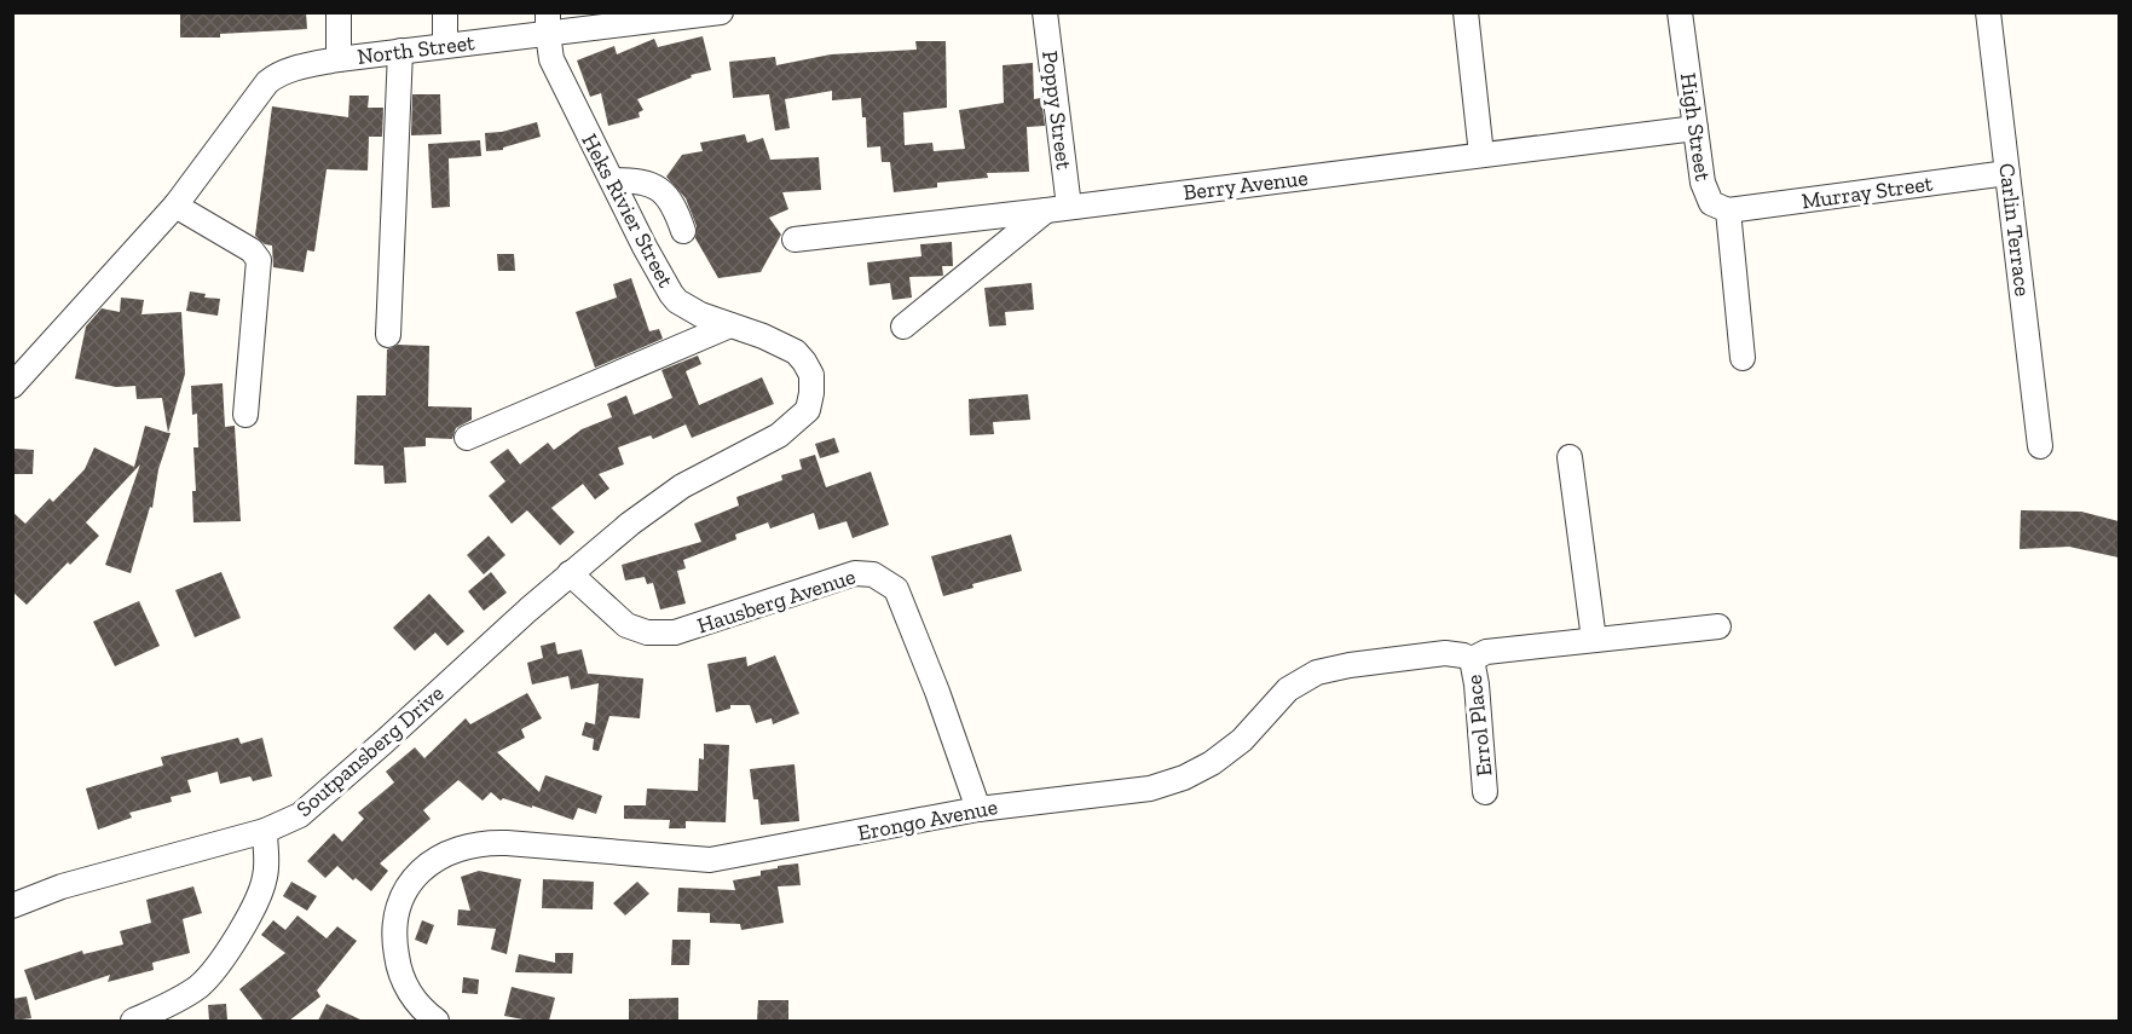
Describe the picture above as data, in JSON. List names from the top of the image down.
{
  "streets": {
    "street": [
      "North Street",
      "Poppy Street",
      "High Street",
      "Berry Avenue",
      "Murray Street",
      "Heks Rivier Street",
      "Carlin Terrace",
      "Hausberg Avenue",
      "Errol Place",
      "Soutpansberg Drive",
      "Erongo Avenue"
    ]
  },
  "crossings": [
    ["North Street", "Heks Rivier Street"],
    ["Poppy Street", "Berry Avenue"],
    ["High Street", "Berry Avenue"],
    ["High Street", "Murray Street"],
    ["Murray Street", "Carlin Terrace"],
    ["Heks Rivier Street", "Hausberg Avenue"],
    ["Heks Rivier Street", "Soutpansberg Drive"],
    ["Hausberg Avenue", "Soutpansberg Drive"],
    ["Hausberg Avenue", "Erongo Avenue"],
    ["Errol Place", "Erongo Avenue"]
  ]
}
